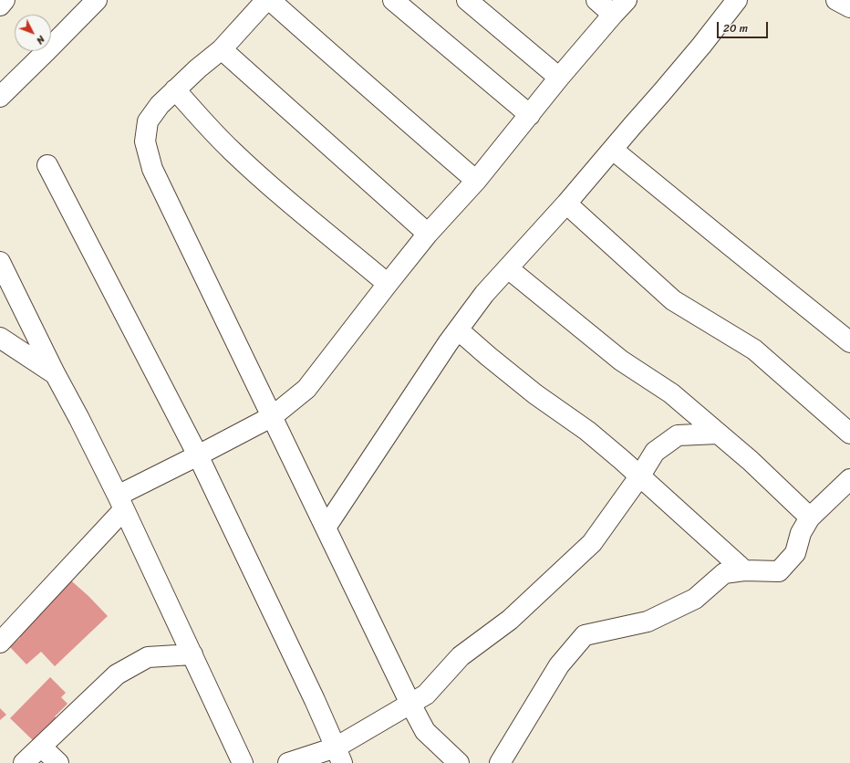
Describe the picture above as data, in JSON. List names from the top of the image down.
{
  "scale_bar": "20 m",
  "north": "bottom right"
}
